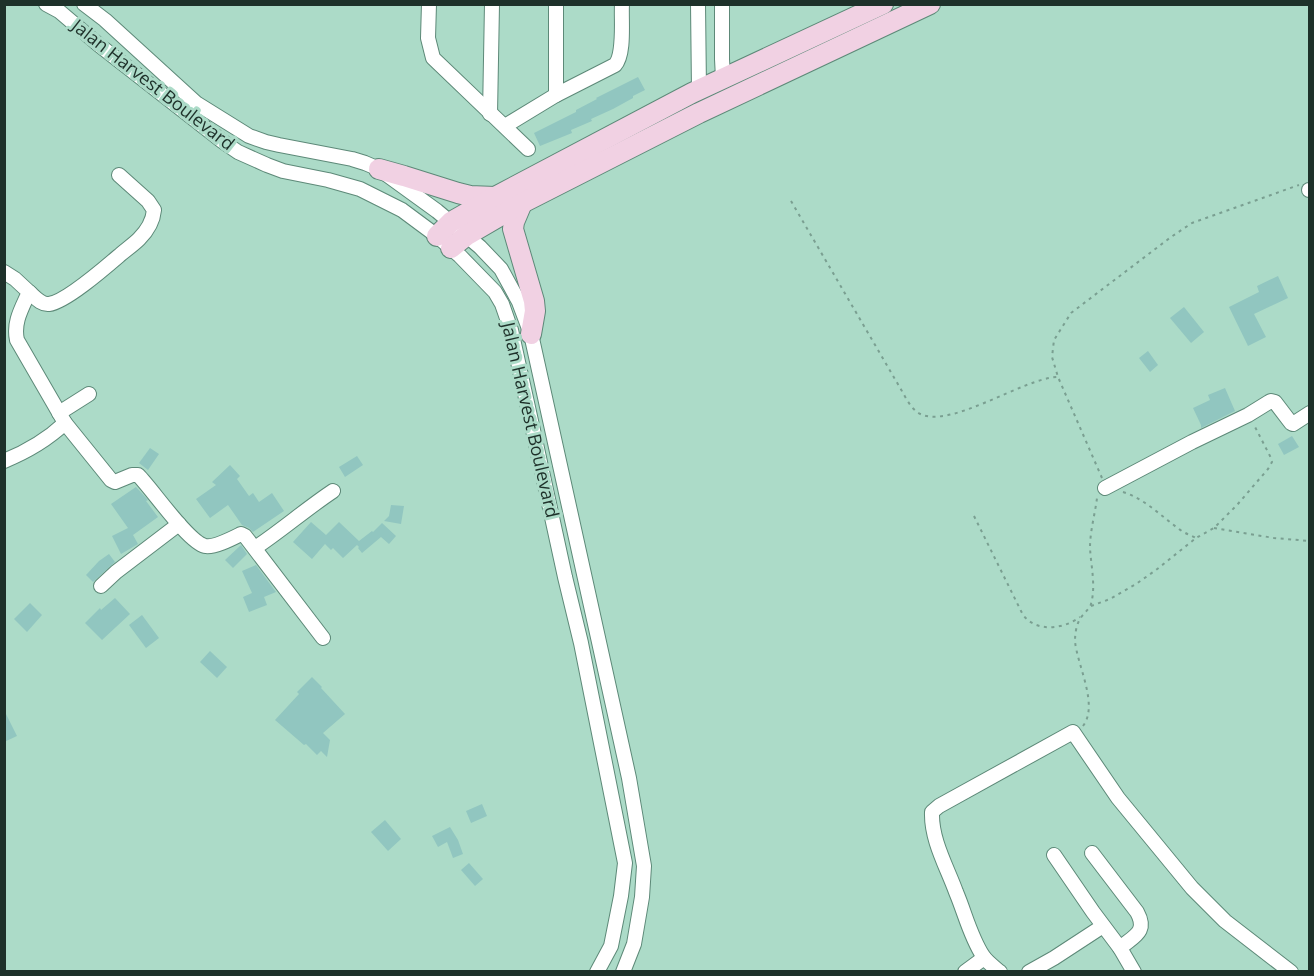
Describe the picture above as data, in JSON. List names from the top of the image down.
{
  "streets": {
    "street": ["Jalan Harvest Boulevard"]
  }
}
